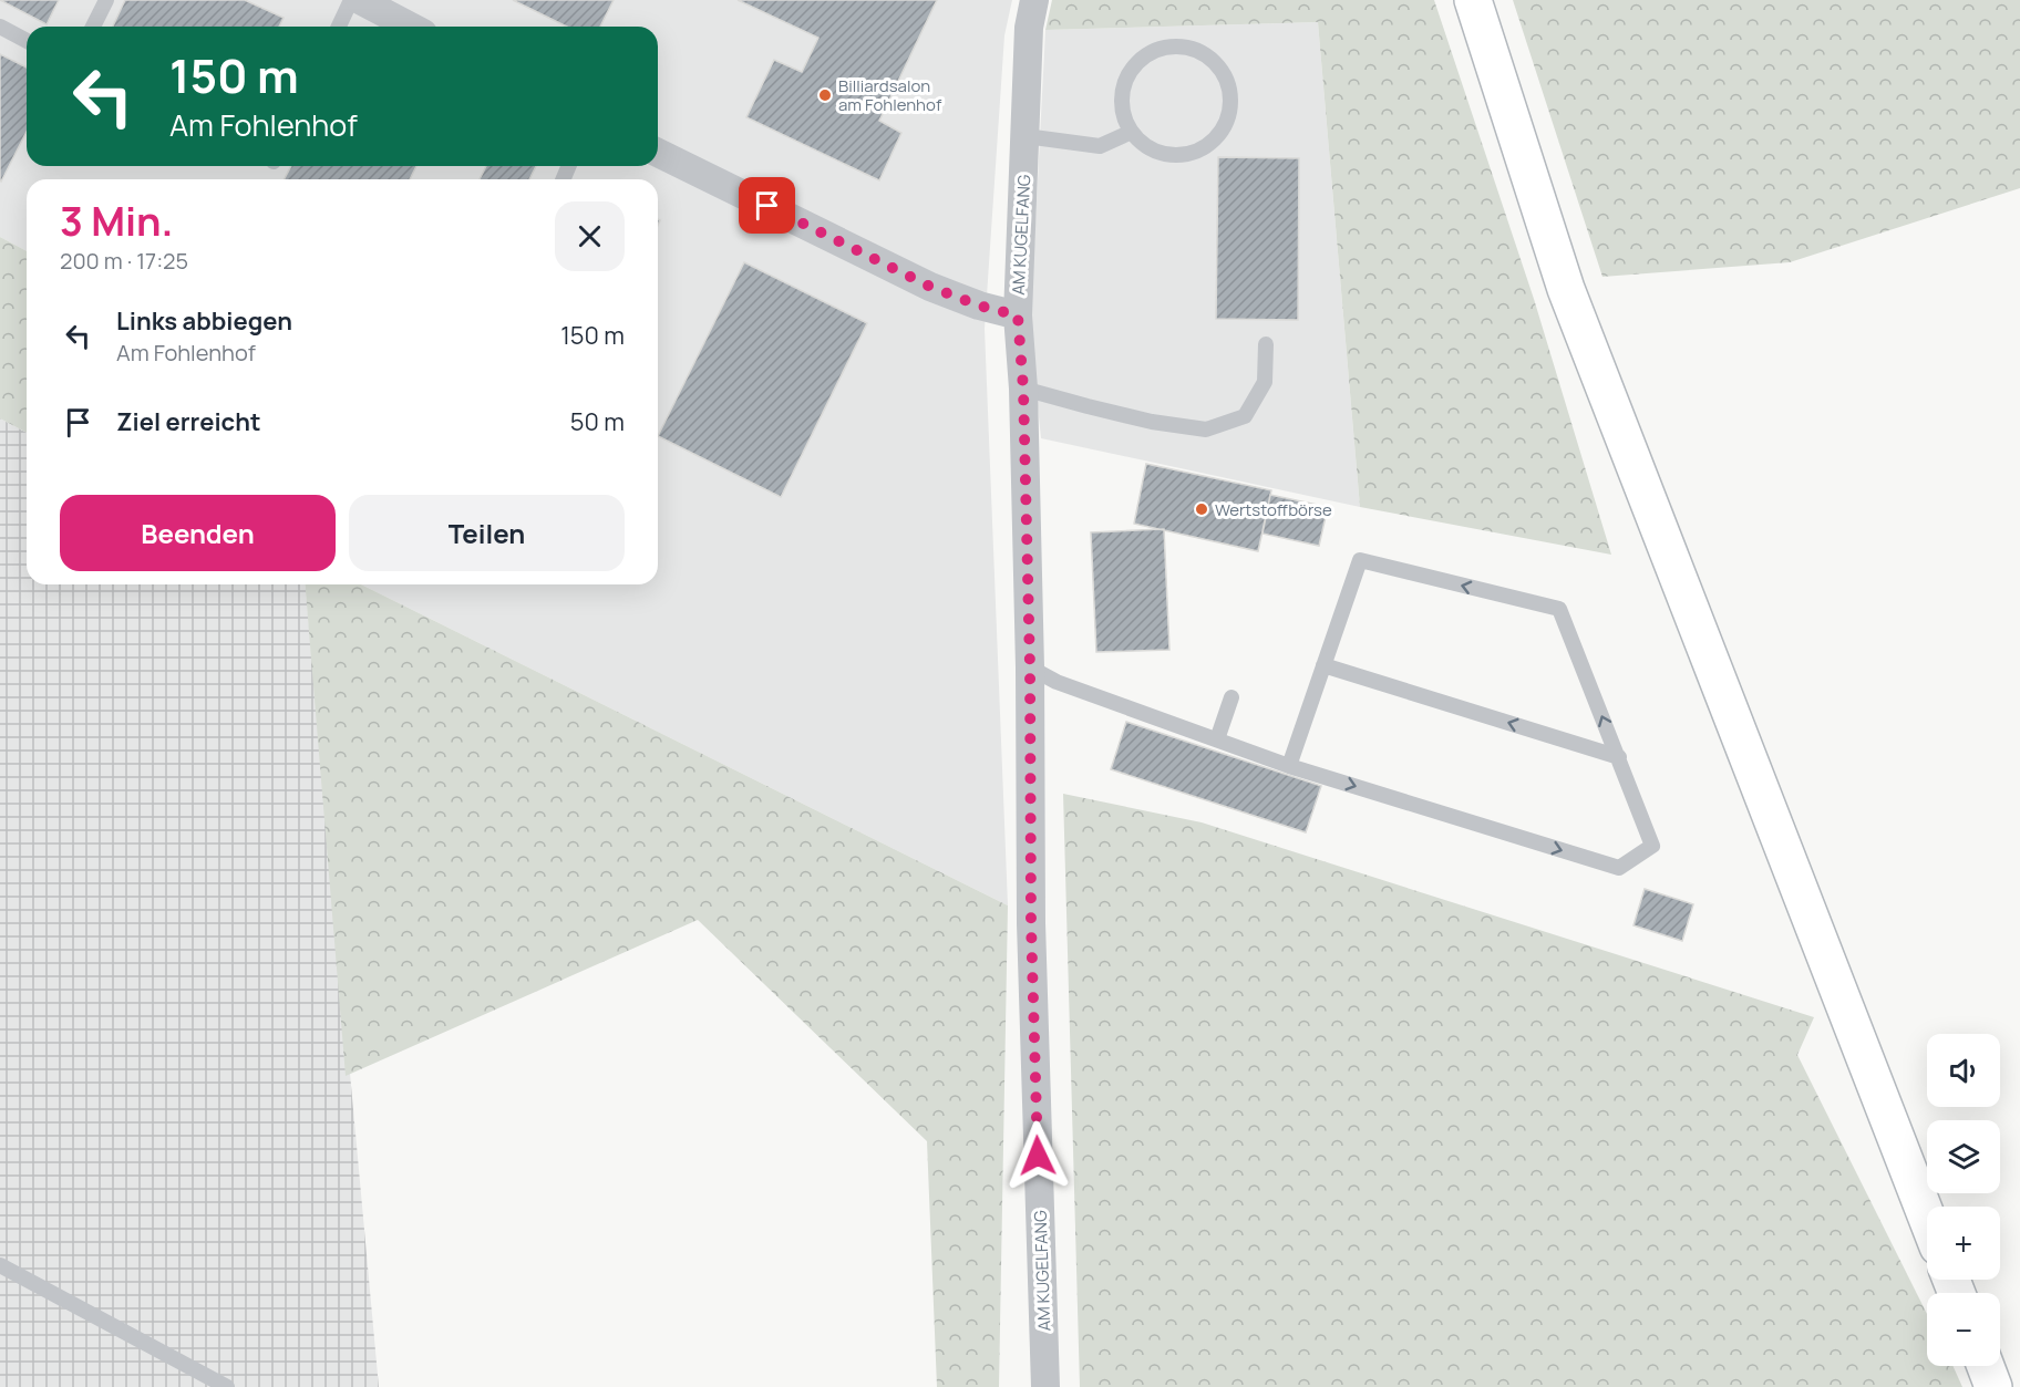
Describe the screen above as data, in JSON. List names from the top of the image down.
{
  "streets": {
    "street": ["AM KUGELFANG"]
  },
  "places": ["Billiardsalon am Fohlenhof", "Wertstoffbörse"],
  "page": {
    "turn": ["150 m", "Am Fohlenhof"],
    "heading": ["3 Min.", "200 m · 17:25"],
    "list": [
      {
        "name": "Links abbiegen",
        "note": "Am Fohlenhof",
        "value": "150 m"
      },
      {
        "name": "Ziel erreicht",
        "value": "50 m"
      }
    ],
    "buttons": ["Beenden", "Teilen"],
    "map_buttons": ["+", "−"]
  }
}
